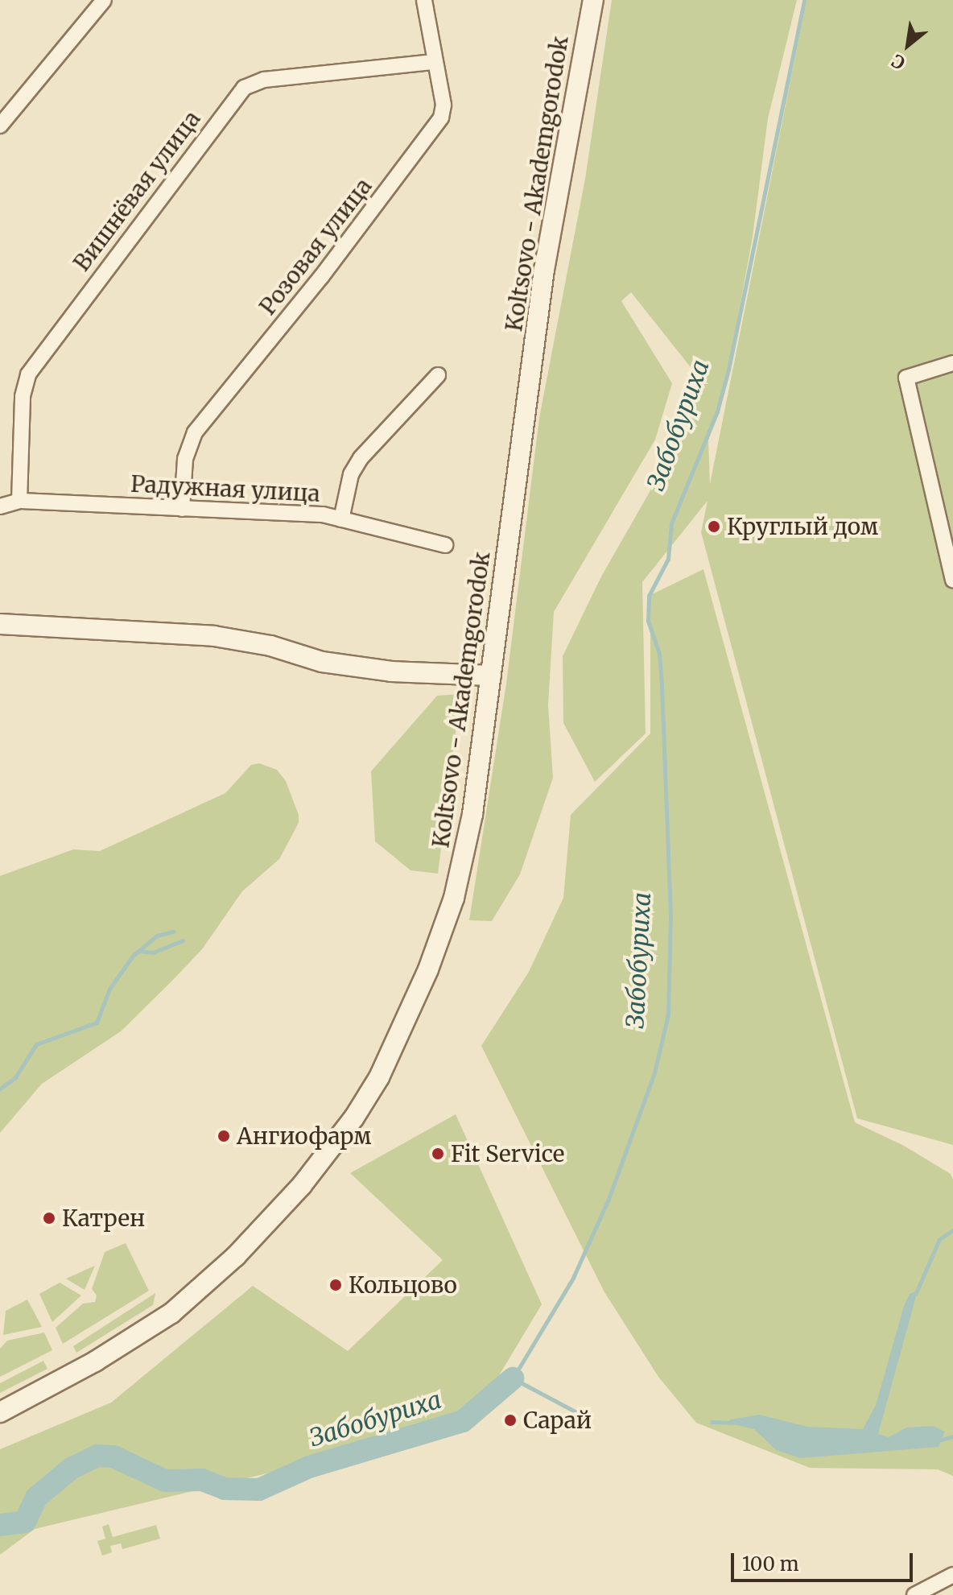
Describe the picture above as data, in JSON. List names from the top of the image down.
{
  "streets": {
    "main road": ["Koltsovo - Akademgorodok"],
    "street": ["Вишнёвая улица", "Розовая улица", "Радужная улица"]
  },
  "crossings": [
    ["Вишнёвая улица", "Розовая улица"],
    ["Вишнёвая улица", "Радужная улица"],
    ["Розовая улица", "Радужная улица"]
  ],
  "water": ["Забобуриха"],
  "places": [
    "Круглый дом",
    "Ангиофарм",
    "Fit Service",
    "Катрен",
    "Кольцово",
    "Сарай"
  ],
  "scale_bar": "100 m",
  "north": "bottom left"
}
